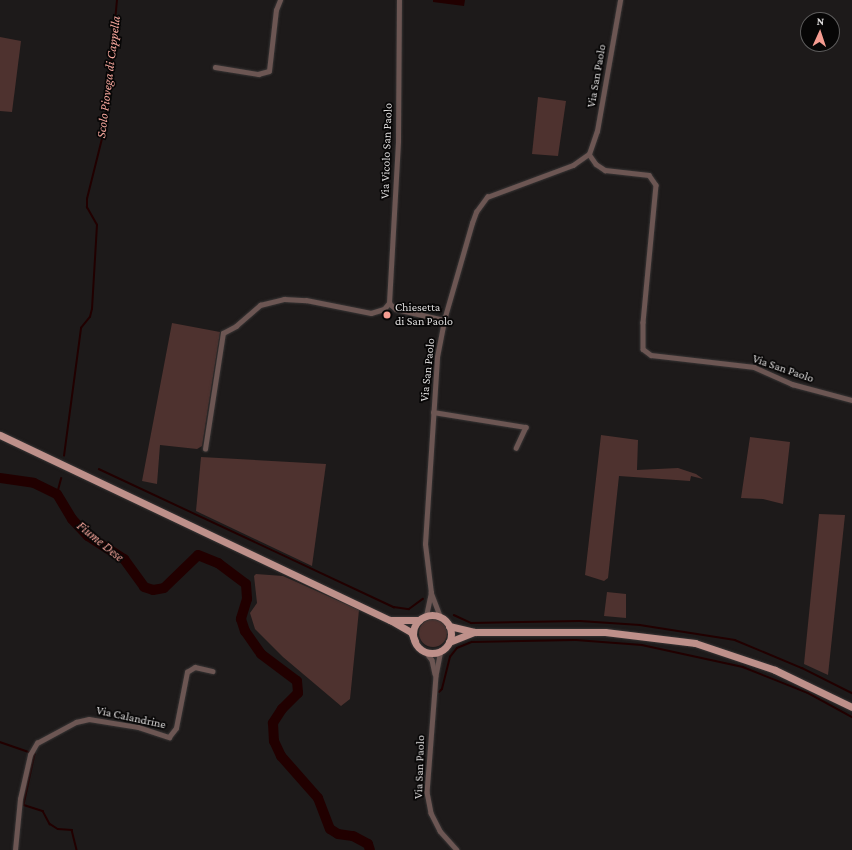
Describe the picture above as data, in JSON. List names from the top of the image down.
{
  "streets": {
    "street": ["Via San Paolo", "Via Vicolo San Paolo", "Via Calandrine"]
  },
  "water": ["Scolo Piovega di Cappella", "Fiume Dese"],
  "places": ["Chiesetta di San Paolo"],
  "north": "top"
}
